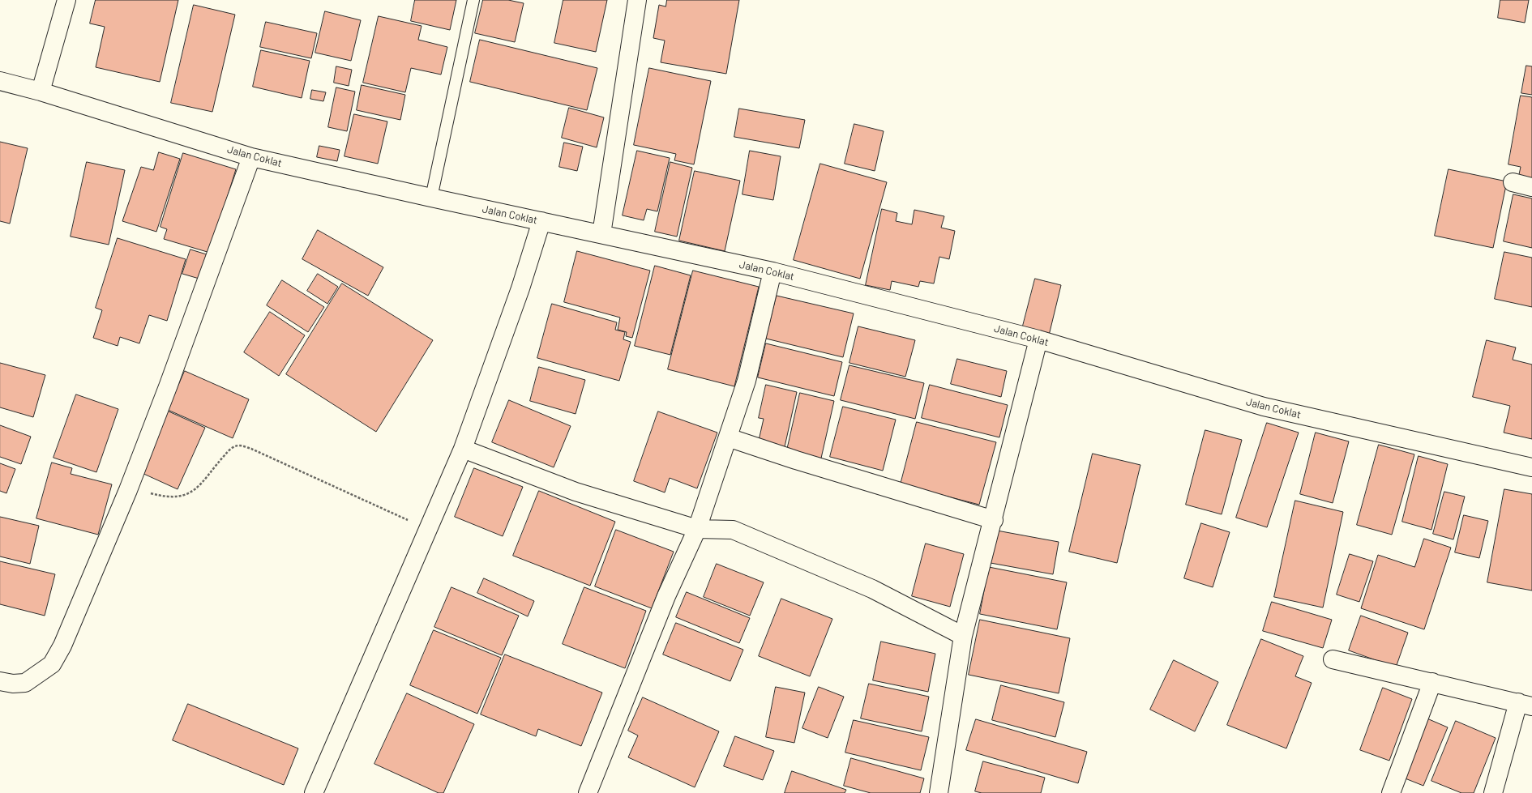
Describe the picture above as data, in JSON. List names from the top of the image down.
{
  "streets": {
    "street": ["Jalan Coklat"]
  }
}
